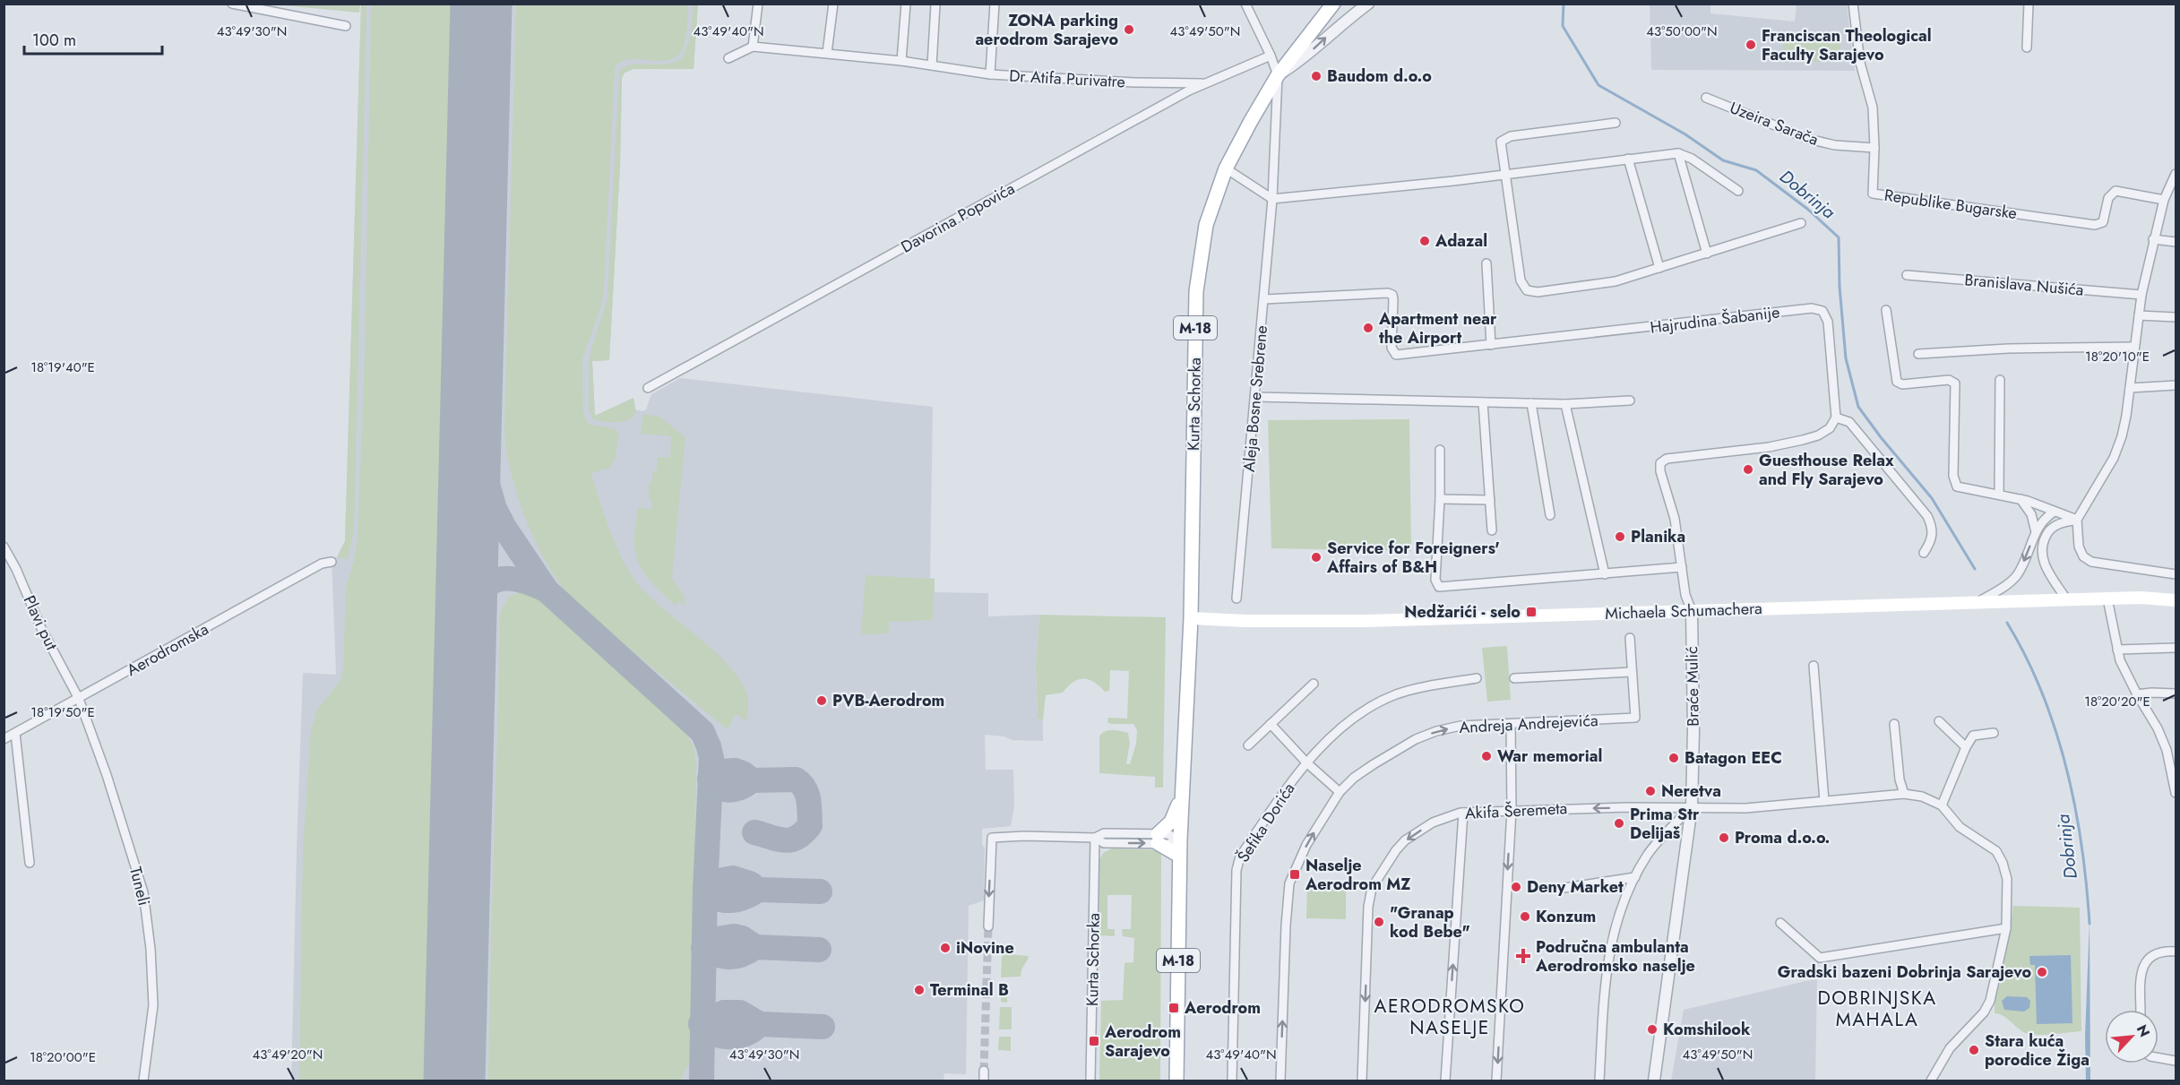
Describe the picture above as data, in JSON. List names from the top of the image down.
{
  "streets": {
    "main road": ["M-18", "Kurta Schorka", "Michaela Schumachera"],
    "street": [
      "Dr Atifa Purivatre",
      "Uzeira Sarača",
      "Republike Bugarske",
      "Davorina Popovića",
      "Branislava Nušića",
      "Hajrudina Šabanije",
      "Aleja Bosne Srebrene",
      "Plavi put",
      "Aerodromska",
      "Braće Mulić",
      "Andreja Andrejevića",
      "Akifa Šeremeta",
      "Šefika Dorića",
      "Tuneli"
    ]
  },
  "crossings": [
    ["Dr Atifa Purivatre", "Davorina Popovića"],
    ["Uzeira Sarača", "Republike Bugarske"],
    ["Hajrudina Šabanije", "Aleja Bosne Srebrene"],
    ["Aleja Bosne Srebrene", "Kurta Schorka"],
    ["Kurta Schorka", "Michaela Schumachera"],
    ["Michaela Schumachera", "Braće Mulić"],
    ["Plavi put", "Aerodromska"],
    ["Plavi put", "Tuneli"],
    ["Aerodromska", "Tuneli"],
    ["Braće Mulić", "Akifa Šeremeta"]
  ],
  "one_way": ["Andreja Andrejevića"],
  "districts": ["DOBRINJSKA MAHALA", "AERODROMSKO NASELJE"],
  "water": ["Dobrinja"],
  "places": {
    "other": [
      "ZONA parking aerodrom Sarajevo",
      "Franciscan Theological Faculty Sarajevo",
      "Baudom d.o.o",
      "Adazal",
      "Apartment near the Airport",
      "Guesthouse Relax and Fly Sarajevo",
      "Planika",
      "Service for Foreigners' Affairs of B&H",
      "PVB-Aerodrom",
      "War memorial",
      "Batagon EEC",
      "Neretva",
      "Prima Str Delijaš",
      "Proma d.o.o.",
      "Deny Market",
      "Konzum",
      "\"Granap kod Bebe\"",
      "iNovine",
      "Gradski bazeni Dobrinja Sarajevo",
      "Terminal B",
      "Komshilook",
      "Stara kuća porodice Žiga"
    ],
    "transit": [
      "Nedžarići - selo",
      "Naselje Aerodrom MZ",
      "Aerodrom",
      "Aerodrom Sarajevo"
    ],
    "health": ["Područna ambulanta Aerodromsko naselje"]
  },
  "scale_bar": "100 m",
  "north": "top right",
  "coordinates": [
    "43°49'30\"N",
    "43°49'40\"N",
    "43°49'50\"N",
    "43°50'00\"N",
    "18°20'10\"E",
    "18°19'40\"E",
    "18°20'20\"E",
    "18°19'50\"E",
    "43°49'20\"N",
    "18°20'00\"E"
  ]
}
